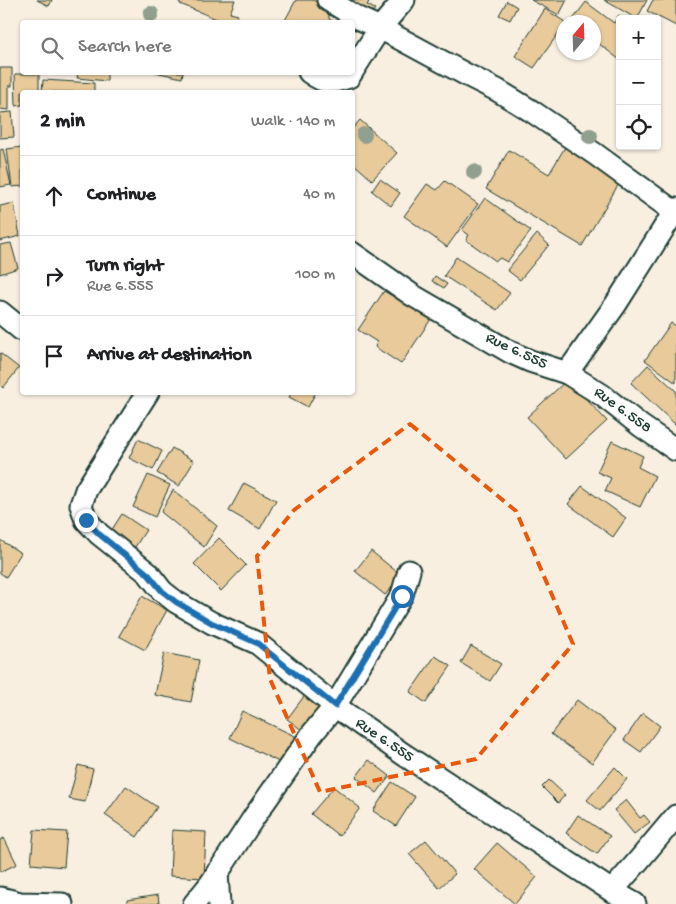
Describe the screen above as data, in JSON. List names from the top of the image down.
{
  "streets": {
    "street": ["Rue 6.555", "Rue 6.558"]
  },
  "crossings": [
    ["Rue 6.555", "Rue 6.558"]
  ],
  "north": "top",
  "page": {
    "map_buttons": ["+", "−"],
    "search": "Search here",
    "heading": ["2 min", "Walk · 140 m"],
    "list": [
      ["Continue", "40 m"],
      ["Turn right", "Rue 6.555", "100 m"],
      "Arrive at destination"
    ]
  }
}
